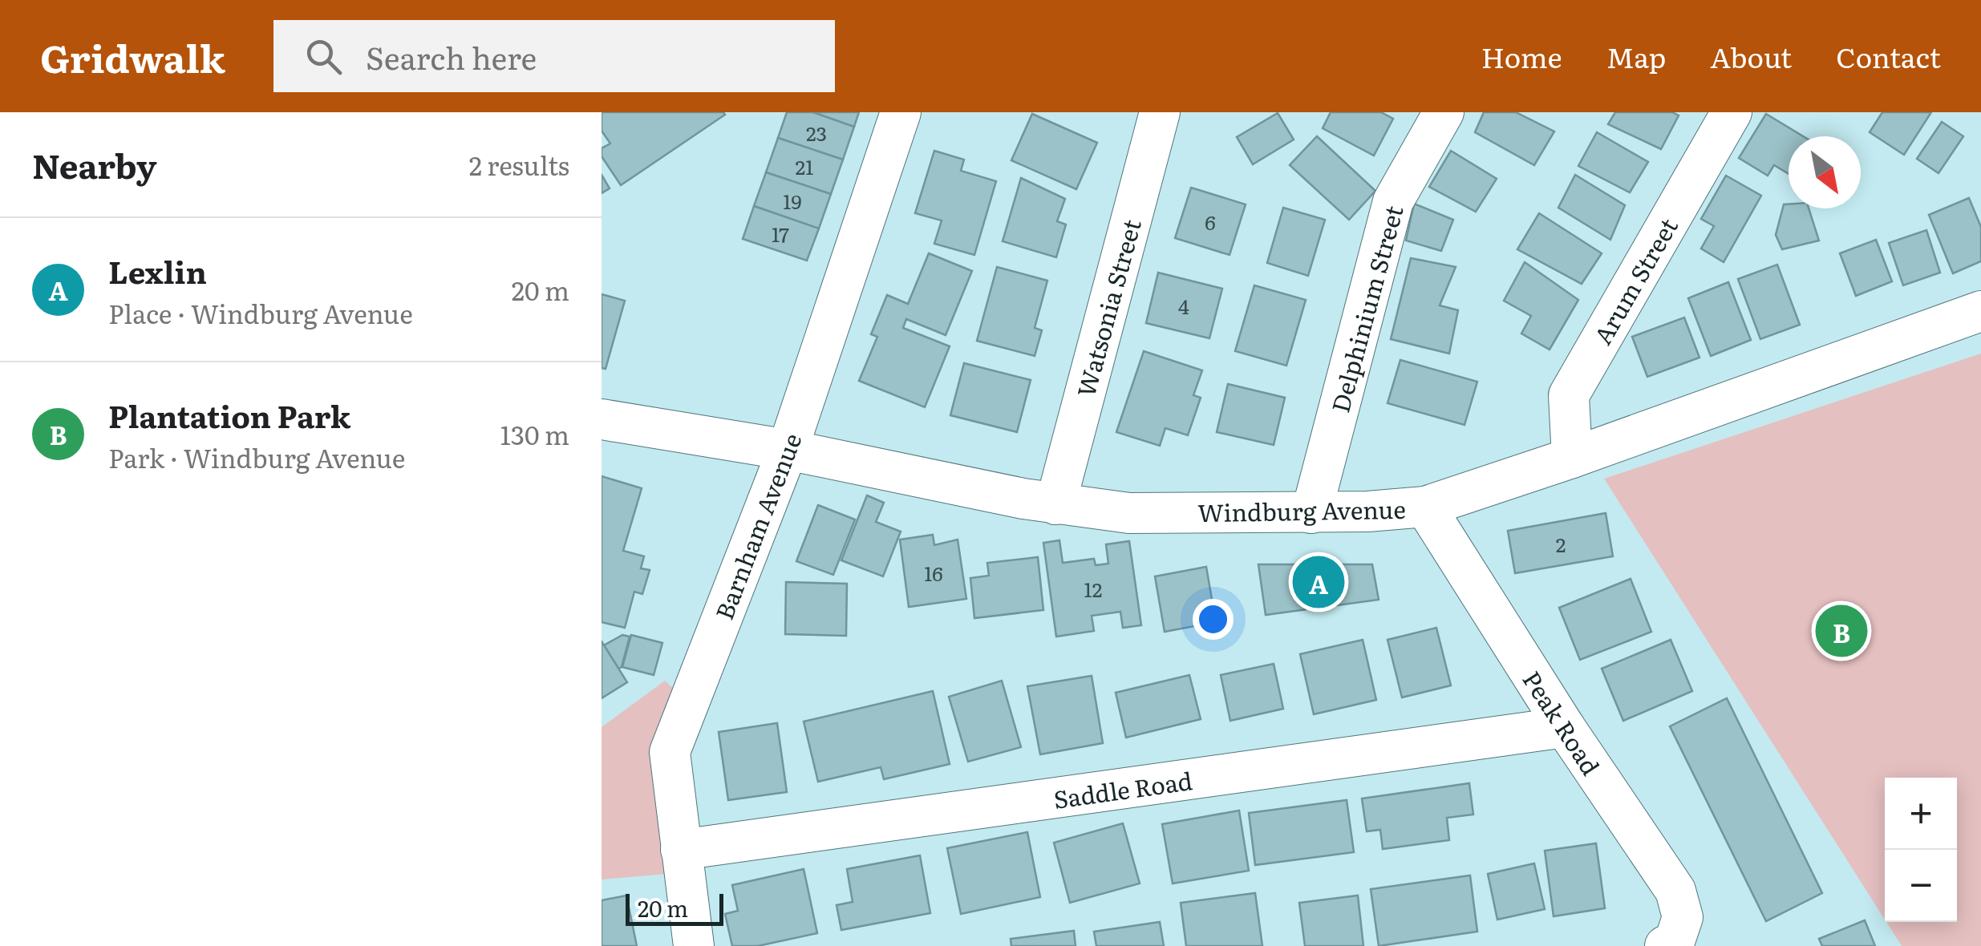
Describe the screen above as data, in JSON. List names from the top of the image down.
{
  "streets": {
    "street": [
      "Arum Street",
      "Watsonia Street",
      "Delphinium Street",
      "Windburg Avenue",
      "Barnham Avenue",
      "Peak Road",
      "Saddle Road"
    ]
  },
  "crossings": [
    ["Arum Street", "Windburg Avenue"],
    ["Watsonia Street", "Windburg Avenue"],
    ["Delphinium Street", "Windburg Avenue"],
    ["Windburg Avenue", "Barnham Avenue"],
    ["Windburg Avenue", "Peak Road"],
    ["Barnham Avenue", "Saddle Road"],
    ["Peak Road", "Saddle Road"]
  ],
  "house_numbers": [
    "23",
    "21",
    "19",
    "6",
    "17",
    "4",
    "2",
    "16",
    "12"
  ],
  "scale_bar": "20 m",
  "north": "bottom right",
  "page": {
    "header": "Gridwalk",
    "search": "Search here",
    "nav": [
      "Home",
      "Map",
      "About",
      "Contact"
    ],
    "heading": ["Nearby", "2 results"],
    "list": [
      {
        "mark": "A",
        "name": "Lexlin",
        "note": "Place · Windburg Avenue",
        "value": "20 m"
      },
      {
        "mark": "B",
        "name": "Plantation Park",
        "note": "Park · Windburg Avenue",
        "value": "130 m"
      }
    ],
    "pins": ["A", "B"],
    "map_buttons": ["+", "−"],
    "scale": "20 m"
  }
}
